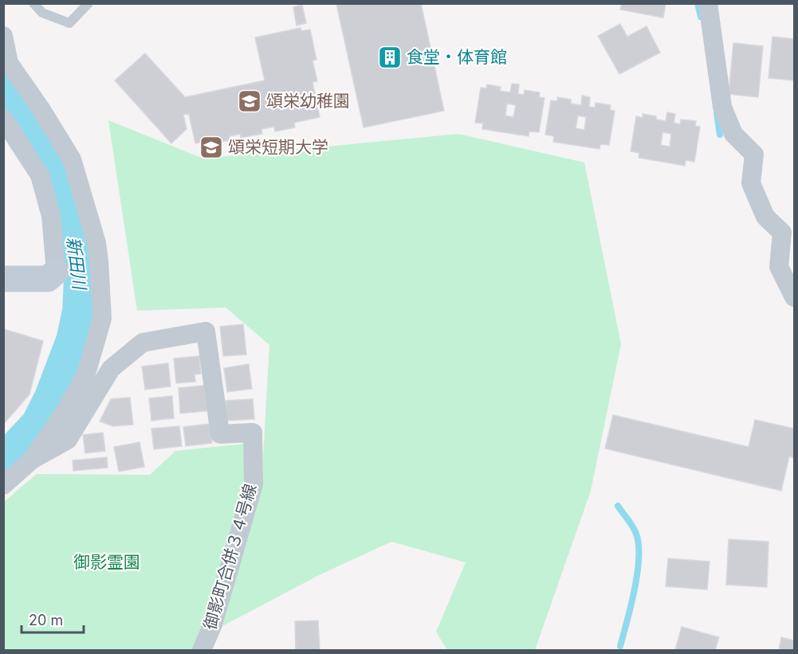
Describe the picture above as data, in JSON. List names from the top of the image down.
{
  "streets": {
    "street": ["御影町合併３４号線"]
  },
  "water": ["新田川"],
  "parks": ["御影霊園"],
  "places": {
    "building": ["食堂・体育館"],
    "school or university": ["頌栄幼稚園", "頌栄短期大学"]
  },
  "scale_bar": "20 m"
}
